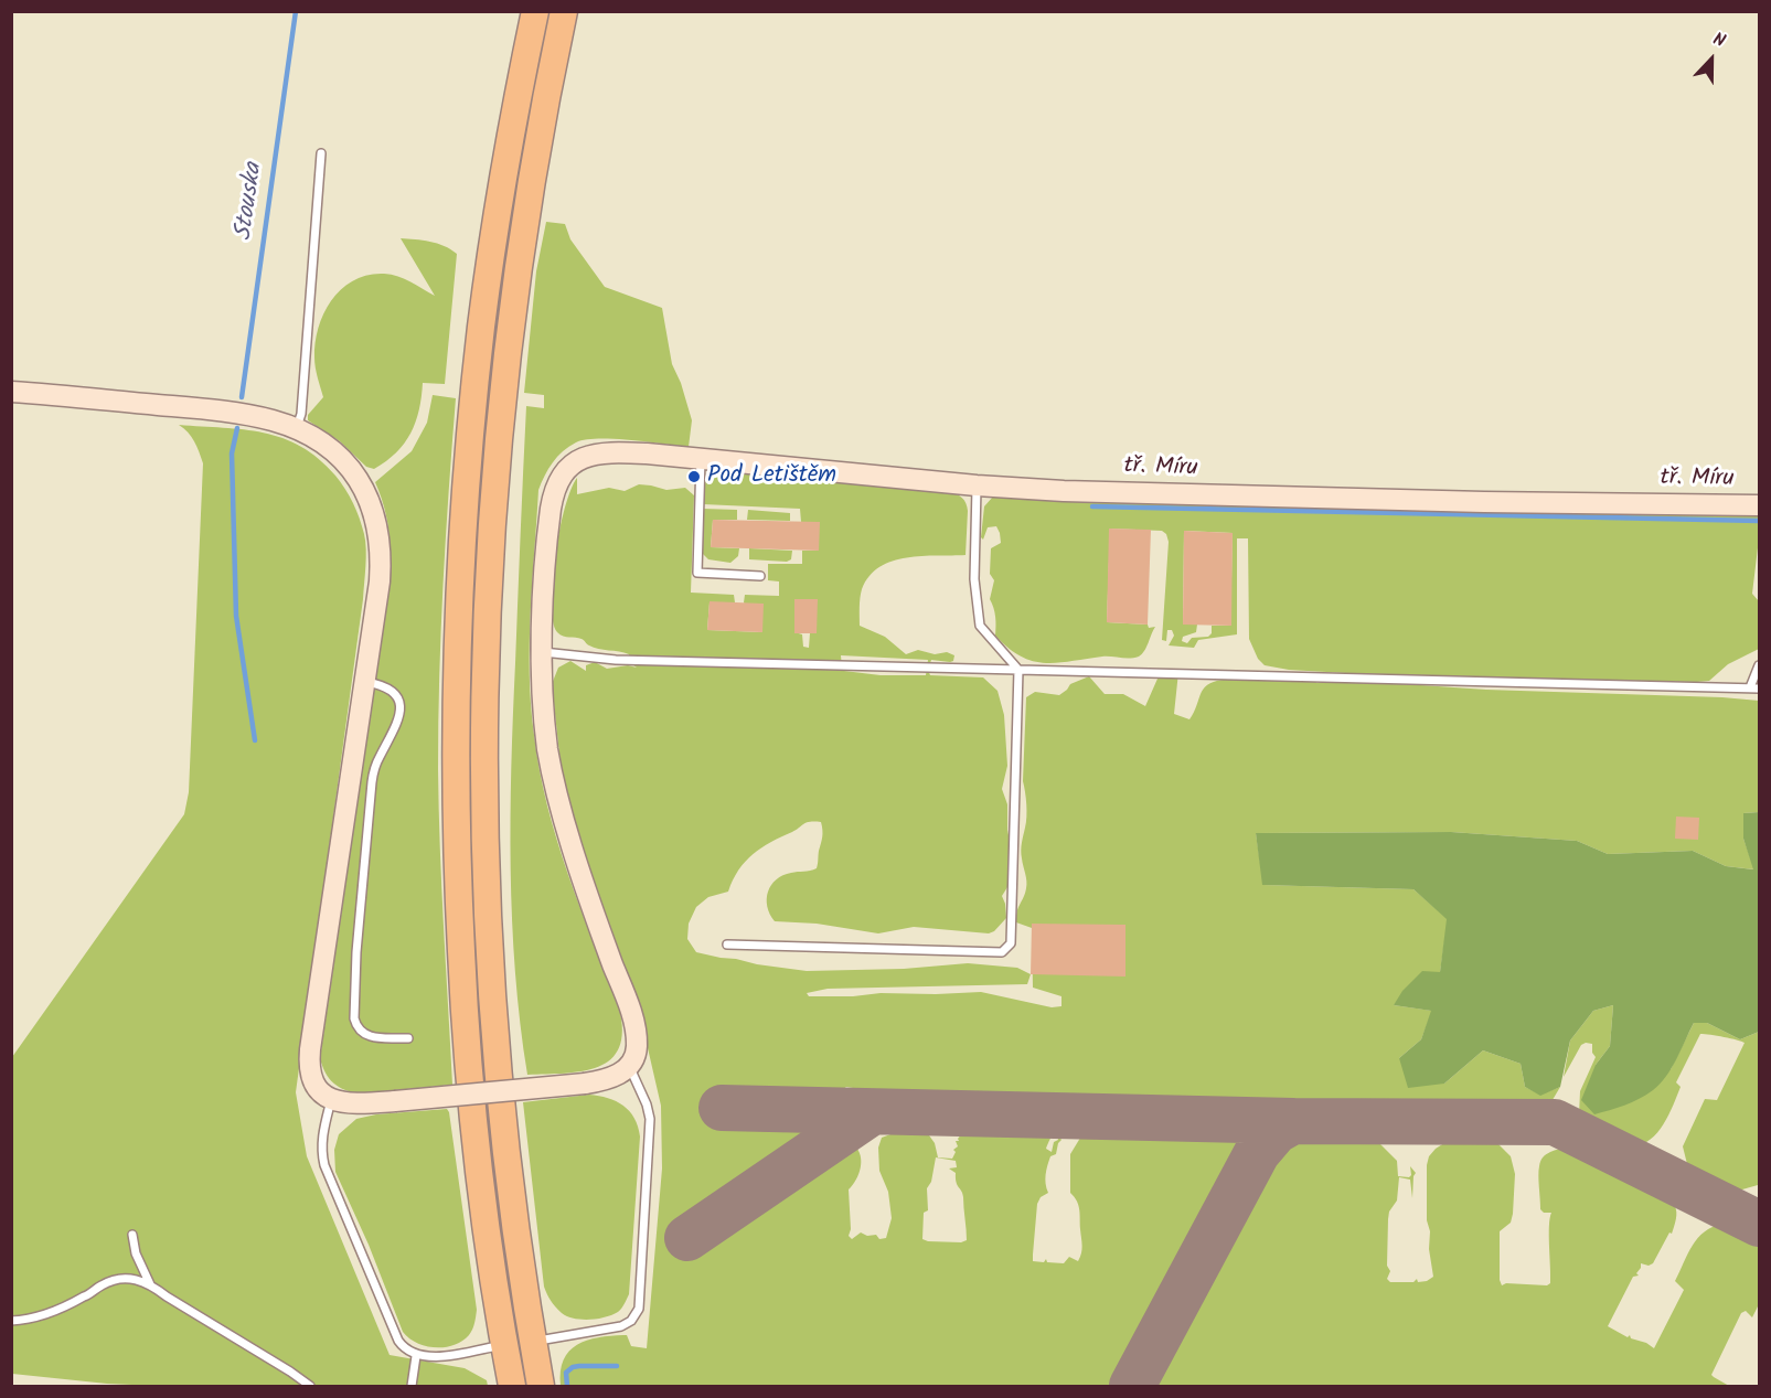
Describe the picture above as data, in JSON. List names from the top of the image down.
{
  "streets": {
    "main road": ["tř. Míru"]
  },
  "water": ["Stouska"],
  "places": ["Pod Letištěm"],
  "north": "top"
}
